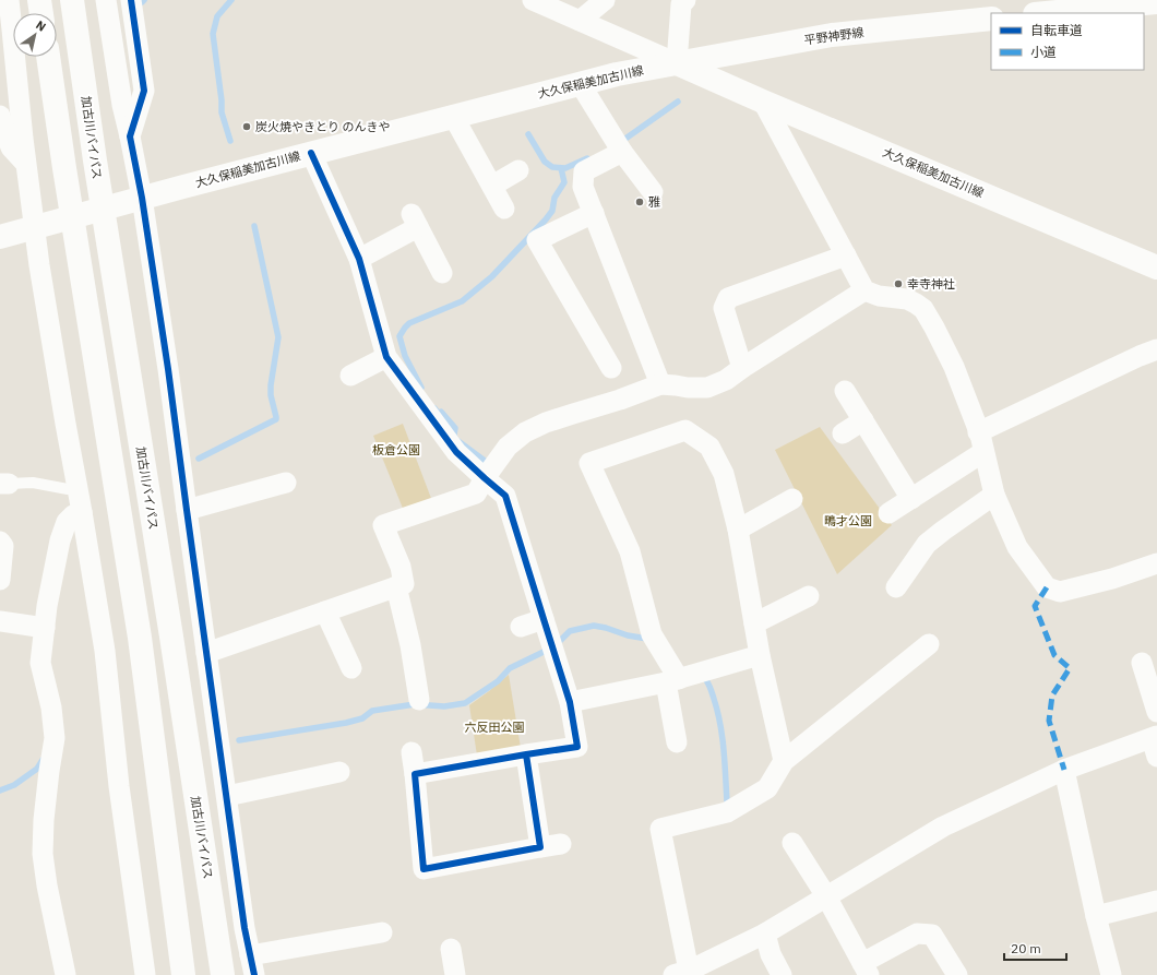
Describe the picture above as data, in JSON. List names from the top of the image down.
{
  "streets": {
    "main road": ["平野神野線", "大久保稲美加古川線", "加古川バイパス"]
  },
  "crossings": [
    ["平野神野線", "大久保稲美加古川線"]
  ],
  "parks": ["板倉公園", "鴫才公園", "六反田公園"],
  "places": ["炭火焼やきとり のんきや", "雅", "幸寺神社"],
  "legend": ["自転車道", "小道"],
  "scale_bar": "20 m",
  "north": "top right"
}
